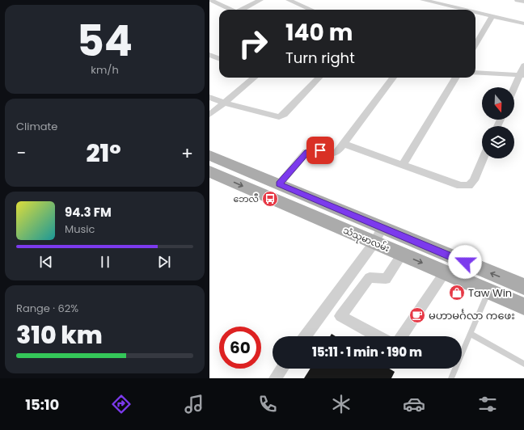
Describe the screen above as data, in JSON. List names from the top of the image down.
{
  "streets": {
    "main road": ["သံသုမာလမ်း"]
  },
  "places": {
    "bus stop": ["ဘေလီ"],
    "shop": ["Taw Win"],
    "cafe": ["မဟာမင်္ဂလာ ကဖေး"]
  },
  "north": "bottom",
  "page": {
    "tile": [
      ["54", "km/h"],
      "Climate",
      ["Range · 62%", "310 km"]
    ],
    "turn": ["140 m", "Turn right"],
    "heat": ["−", "21°", "+"],
    "song": ["94.3 FM", "Music"],
    "limit": "60",
    "trip": "15:11 · 1 min · 190 m",
    "tabs": "15:10"
  }
}
